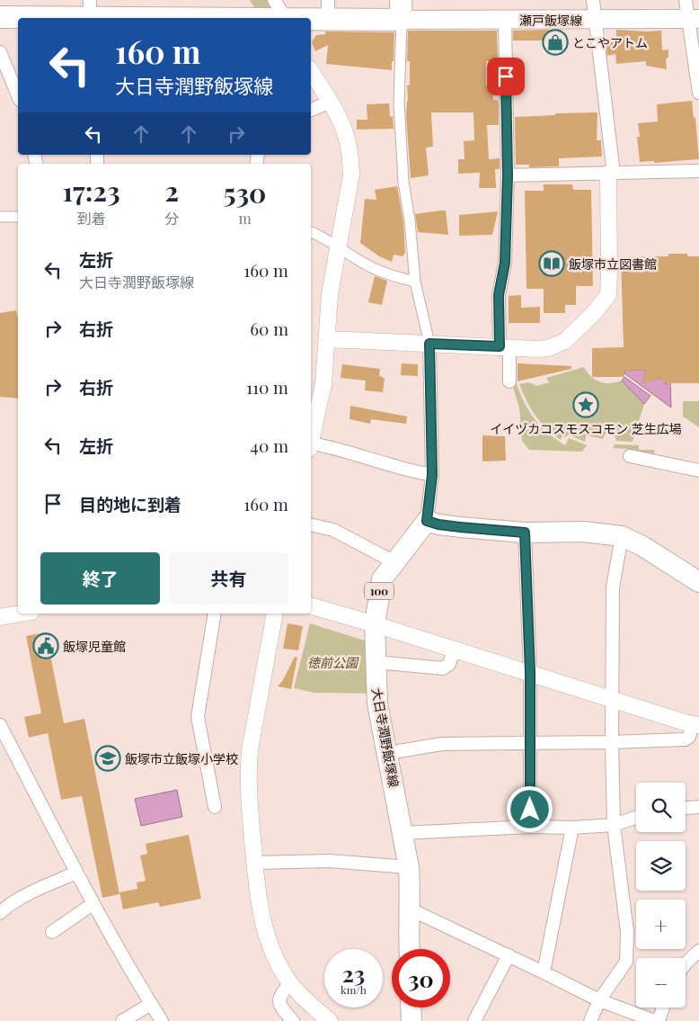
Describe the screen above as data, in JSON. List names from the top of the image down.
{
  "streets": {
    "main road": ["瀬戸飯塚線", "100", "大日寺潤野飯塚線"]
  },
  "parks": ["徳前公園"],
  "places": {
    "shop": ["とこやアトム"],
    "library": ["飯塚市立図書館"],
    "place": ["イイヅカコスモスコモン 芝生広場"],
    "public building": ["飯塚児童館"],
    "school or university": ["飯塚市立飯塚小学校"]
  },
  "page": {
    "turn": ["160 m", "大日寺潤野飯塚線"],
    "eta": [
      "17:23",
      "到着",
      "2",
      "分",
      "530",
      "m"
    ],
    "list": [
      {
        "name": "左折",
        "note": "大日寺潤野飯塚線",
        "value": "160 m"
      },
      {
        "name": "右折",
        "value": "60 m"
      },
      {
        "name": "右折",
        "value": "110 m"
      },
      {
        "name": "左折",
        "value": "40 m"
      },
      {
        "name": "目的地に到着",
        "value": "160 m"
      }
    ],
    "buttons": ["終了", "共有"],
    "map_buttons": ["+", "−"],
    "speed": "23 km/h",
    "limit": "30"
  }
}
